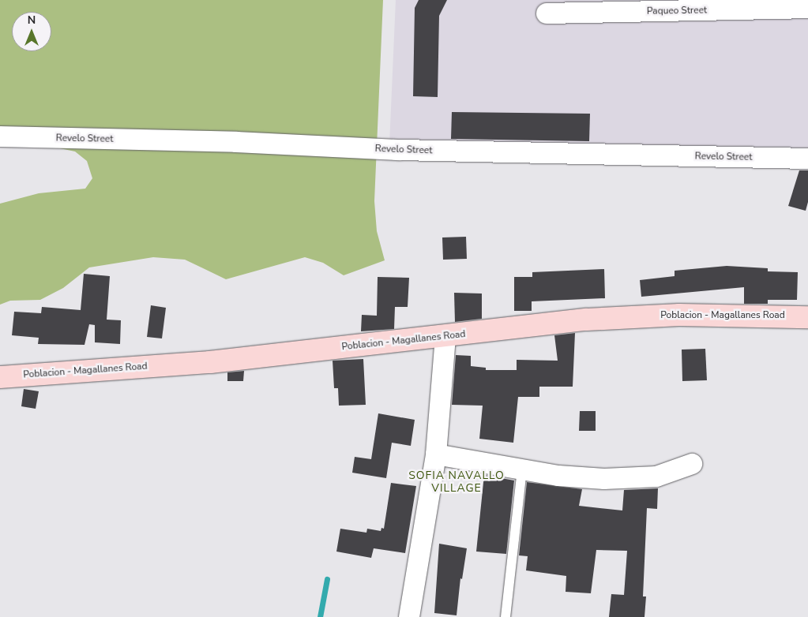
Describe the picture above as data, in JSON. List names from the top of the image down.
{
  "streets": {
    "street": ["Paqueo Street", "Revelo Street", "Poblacion - Magallanes Road"]
  },
  "districts": ["SOFIA NAVALLO VILLAGE"],
  "north": "top"
}
